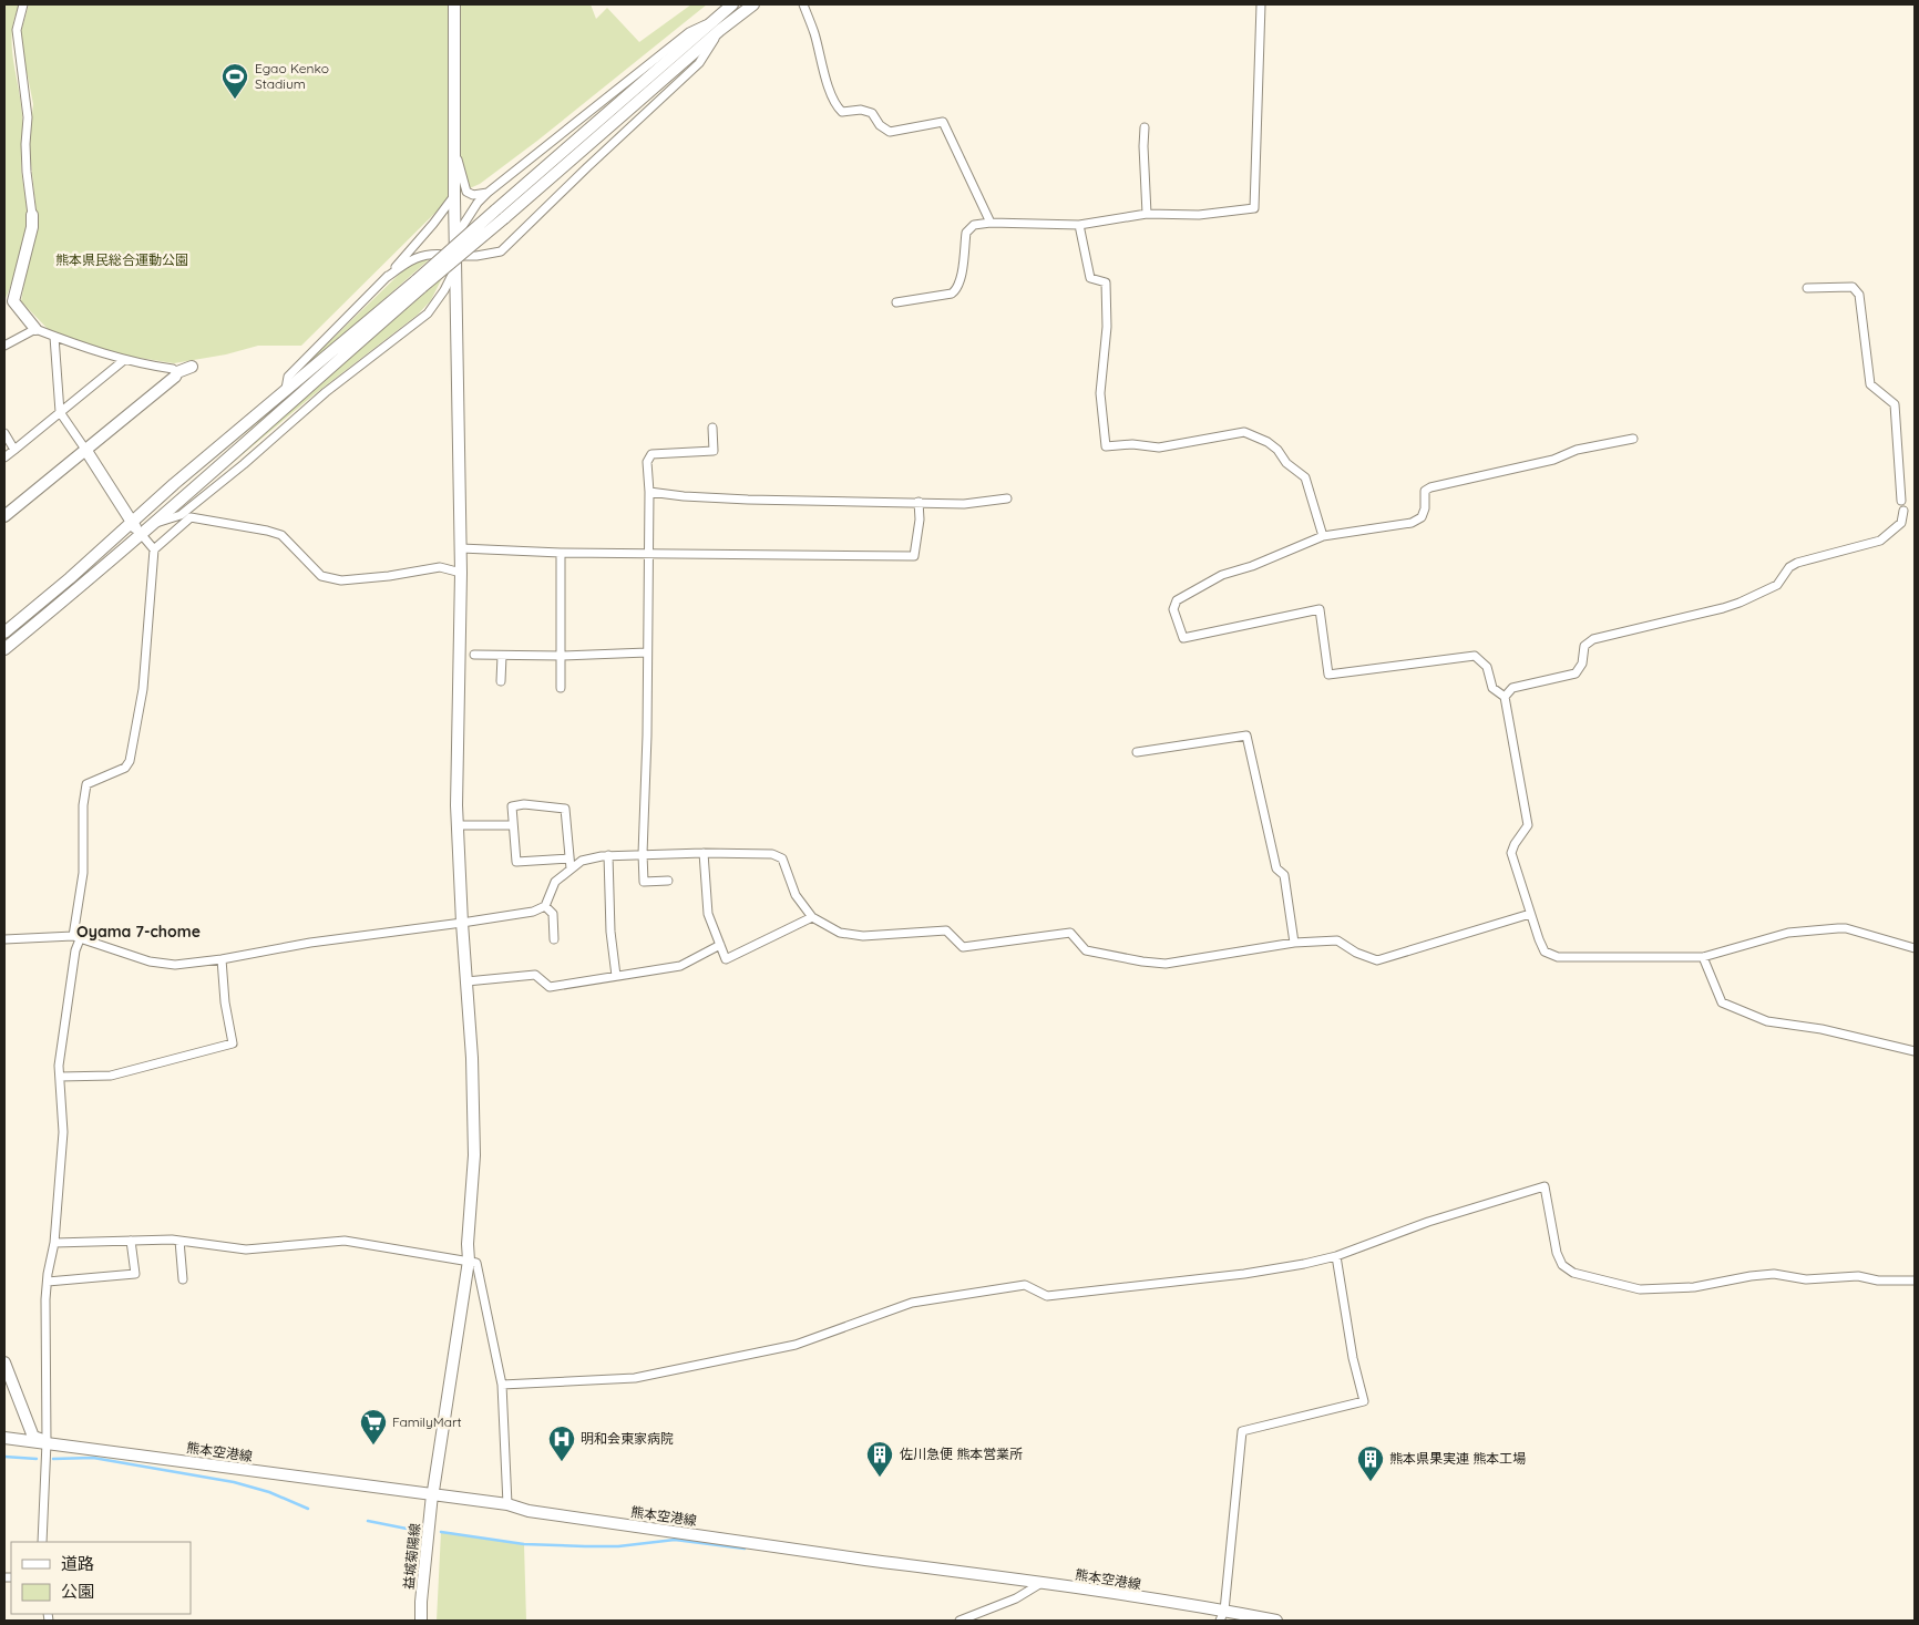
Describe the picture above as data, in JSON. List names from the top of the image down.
{
  "streets": {
    "street": ["熊本空港線", "益城菊陽線"]
  },
  "crossings": [
    ["熊本空港線", "益城菊陽線"]
  ],
  "districts": ["Oyama 7-chome"],
  "parks": ["熊本県民総合運動公園"],
  "places": {
    "sports": ["Egao Kenko Stadium"],
    "supermarket": ["FamilyMart"],
    "hospital": ["明和会東家病院"],
    "building": ["佐川急便 熊本営業所", "熊本県果実連 熊本工場"]
  },
  "legend": ["道路", "公園"]
}
